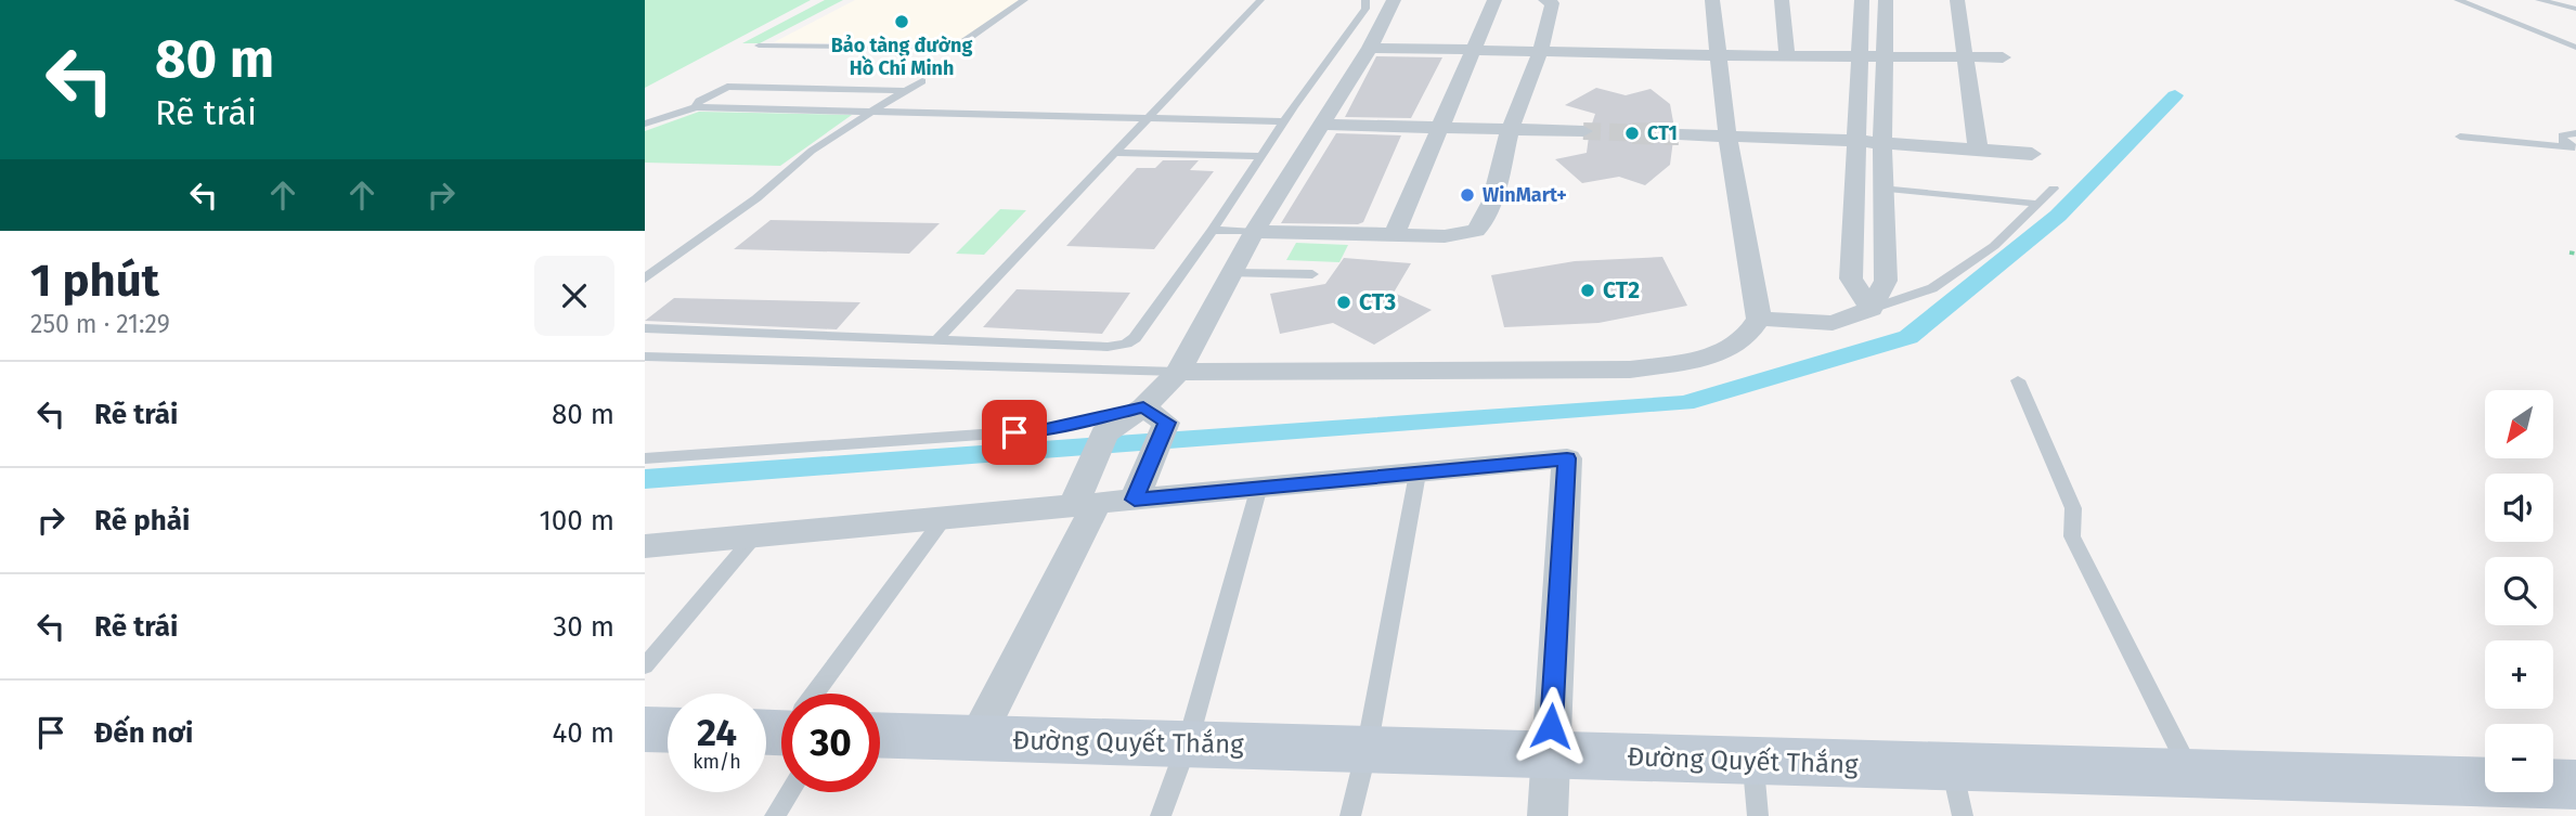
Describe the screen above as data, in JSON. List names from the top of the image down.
{
  "streets": {
    "street": ["Đường Quyết Thắng"]
  },
  "places": [
    "Bảo tàng đường Hồ Chí Minh",
    "CT1",
    "WinMart+",
    "CT2",
    "CT3"
  ],
  "north": "bottom left",
  "page": {
    "turn": ["80 m", "Rẽ trái"],
    "heading": ["1 phút", "250 m · 21:29"],
    "list": [
      {
        "name": "Rẽ trái",
        "value": "80 m"
      },
      {
        "name": "Rẽ phải",
        "value": "100 m"
      },
      {
        "name": "Rẽ trái",
        "value": "30 m"
      },
      {
        "name": "Đến nơi",
        "value": "40 m"
      }
    ],
    "map_buttons": ["+", "−"],
    "speed": "24 km/h",
    "limit": "30"
  }
}
